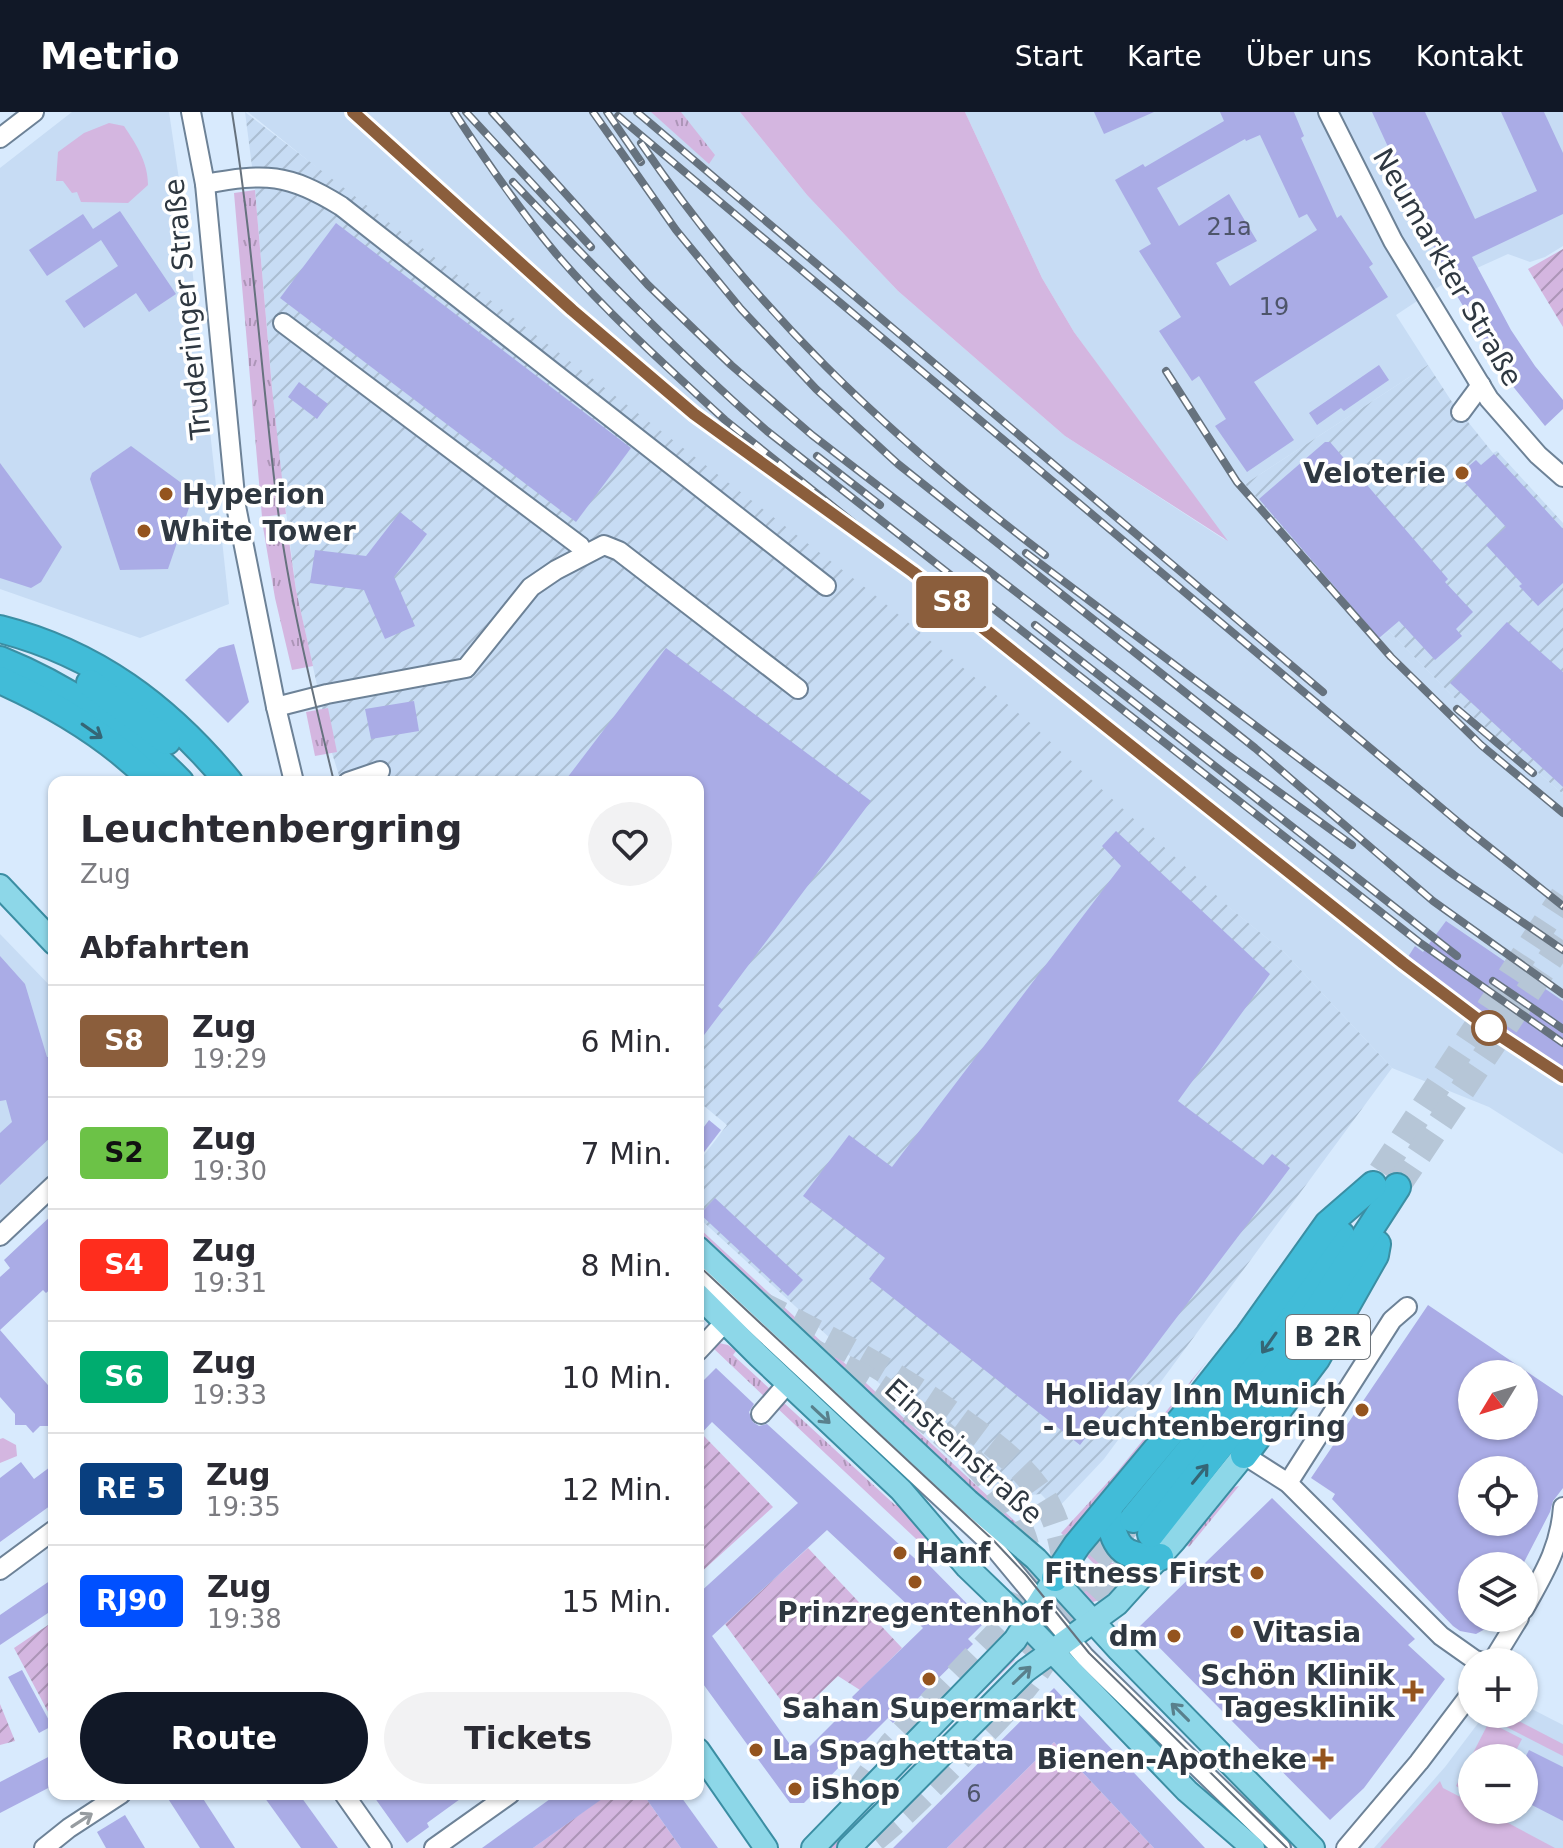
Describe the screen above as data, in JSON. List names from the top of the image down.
{
  "streets": {
    "highway": ["B 2R"],
    "main road": ["Einsteinstraße"],
    "street": ["Neumarkter Straße", "Truderinger Straße"]
  },
  "crossings": [
    ["B 2R", "Einsteinstraße"]
  ],
  "places": {
    "other": [
      "Veloterie",
      "Hyperion",
      "White Tower",
      "Holiday Inn Munich - Leuchtenbergring",
      "Hanf",
      "Fitness First",
      "Prinzregentenhof",
      "Vitasia",
      "dm",
      "Sahan Supermarkt",
      "La Spaghettata",
      "iShop"
    ],
    "health": ["Schön Klinik Tagesklinik", "Bienen-Apotheke"]
  },
  "house_numbers": ["21a", "19", "6"],
  "north": "bottom left",
  "page": {
    "header": "Metrio",
    "nav": [
      "Start",
      "Karte",
      "Über uns",
      "Kontakt"
    ],
    "on_map": "S8",
    "heading": [
      ["Leuchtenbergring", "Zug"],
      "Abfahrten"
    ],
    "list": [
      {
        "mark": "S8",
        "name": "Zug",
        "note": "19:29",
        "value": "6 Min."
      },
      {
        "mark": "S2",
        "name": "Zug",
        "note": "19:30",
        "value": "7 Min."
      },
      {
        "mark": "S4",
        "name": "Zug",
        "note": "19:31",
        "value": "8 Min."
      },
      {
        "mark": "S6",
        "name": "Zug",
        "note": "19:33",
        "value": "10 Min."
      },
      {
        "mark": "RE 5",
        "name": "Zug",
        "note": "19:35",
        "value": "12 Min."
      },
      {
        "mark": "RJ90",
        "name": "Zug",
        "note": "19:38",
        "value": "15 Min."
      }
    ],
    "map_buttons": ["+", "−"],
    "buttons": ["Route", "Tickets"]
  }
}
